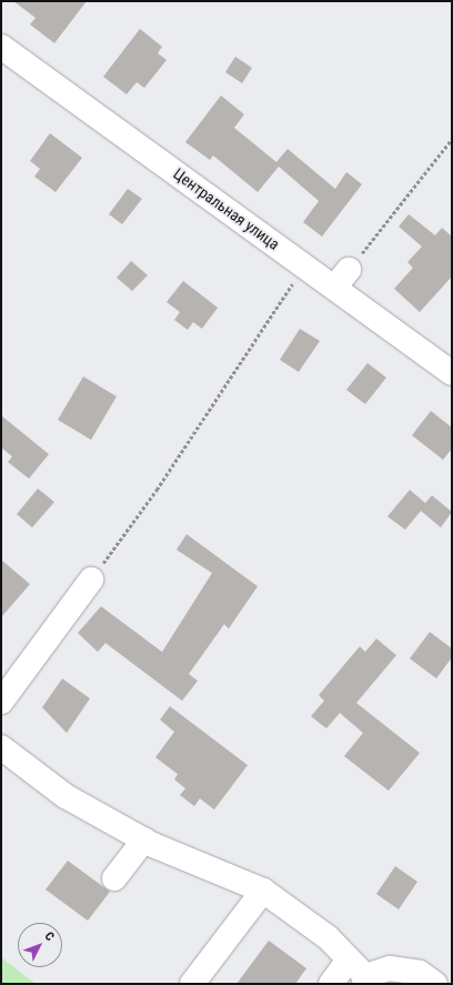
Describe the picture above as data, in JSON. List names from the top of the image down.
{
  "streets": {
    "street": ["Центральная улица"]
  },
  "north": "top right"
}
